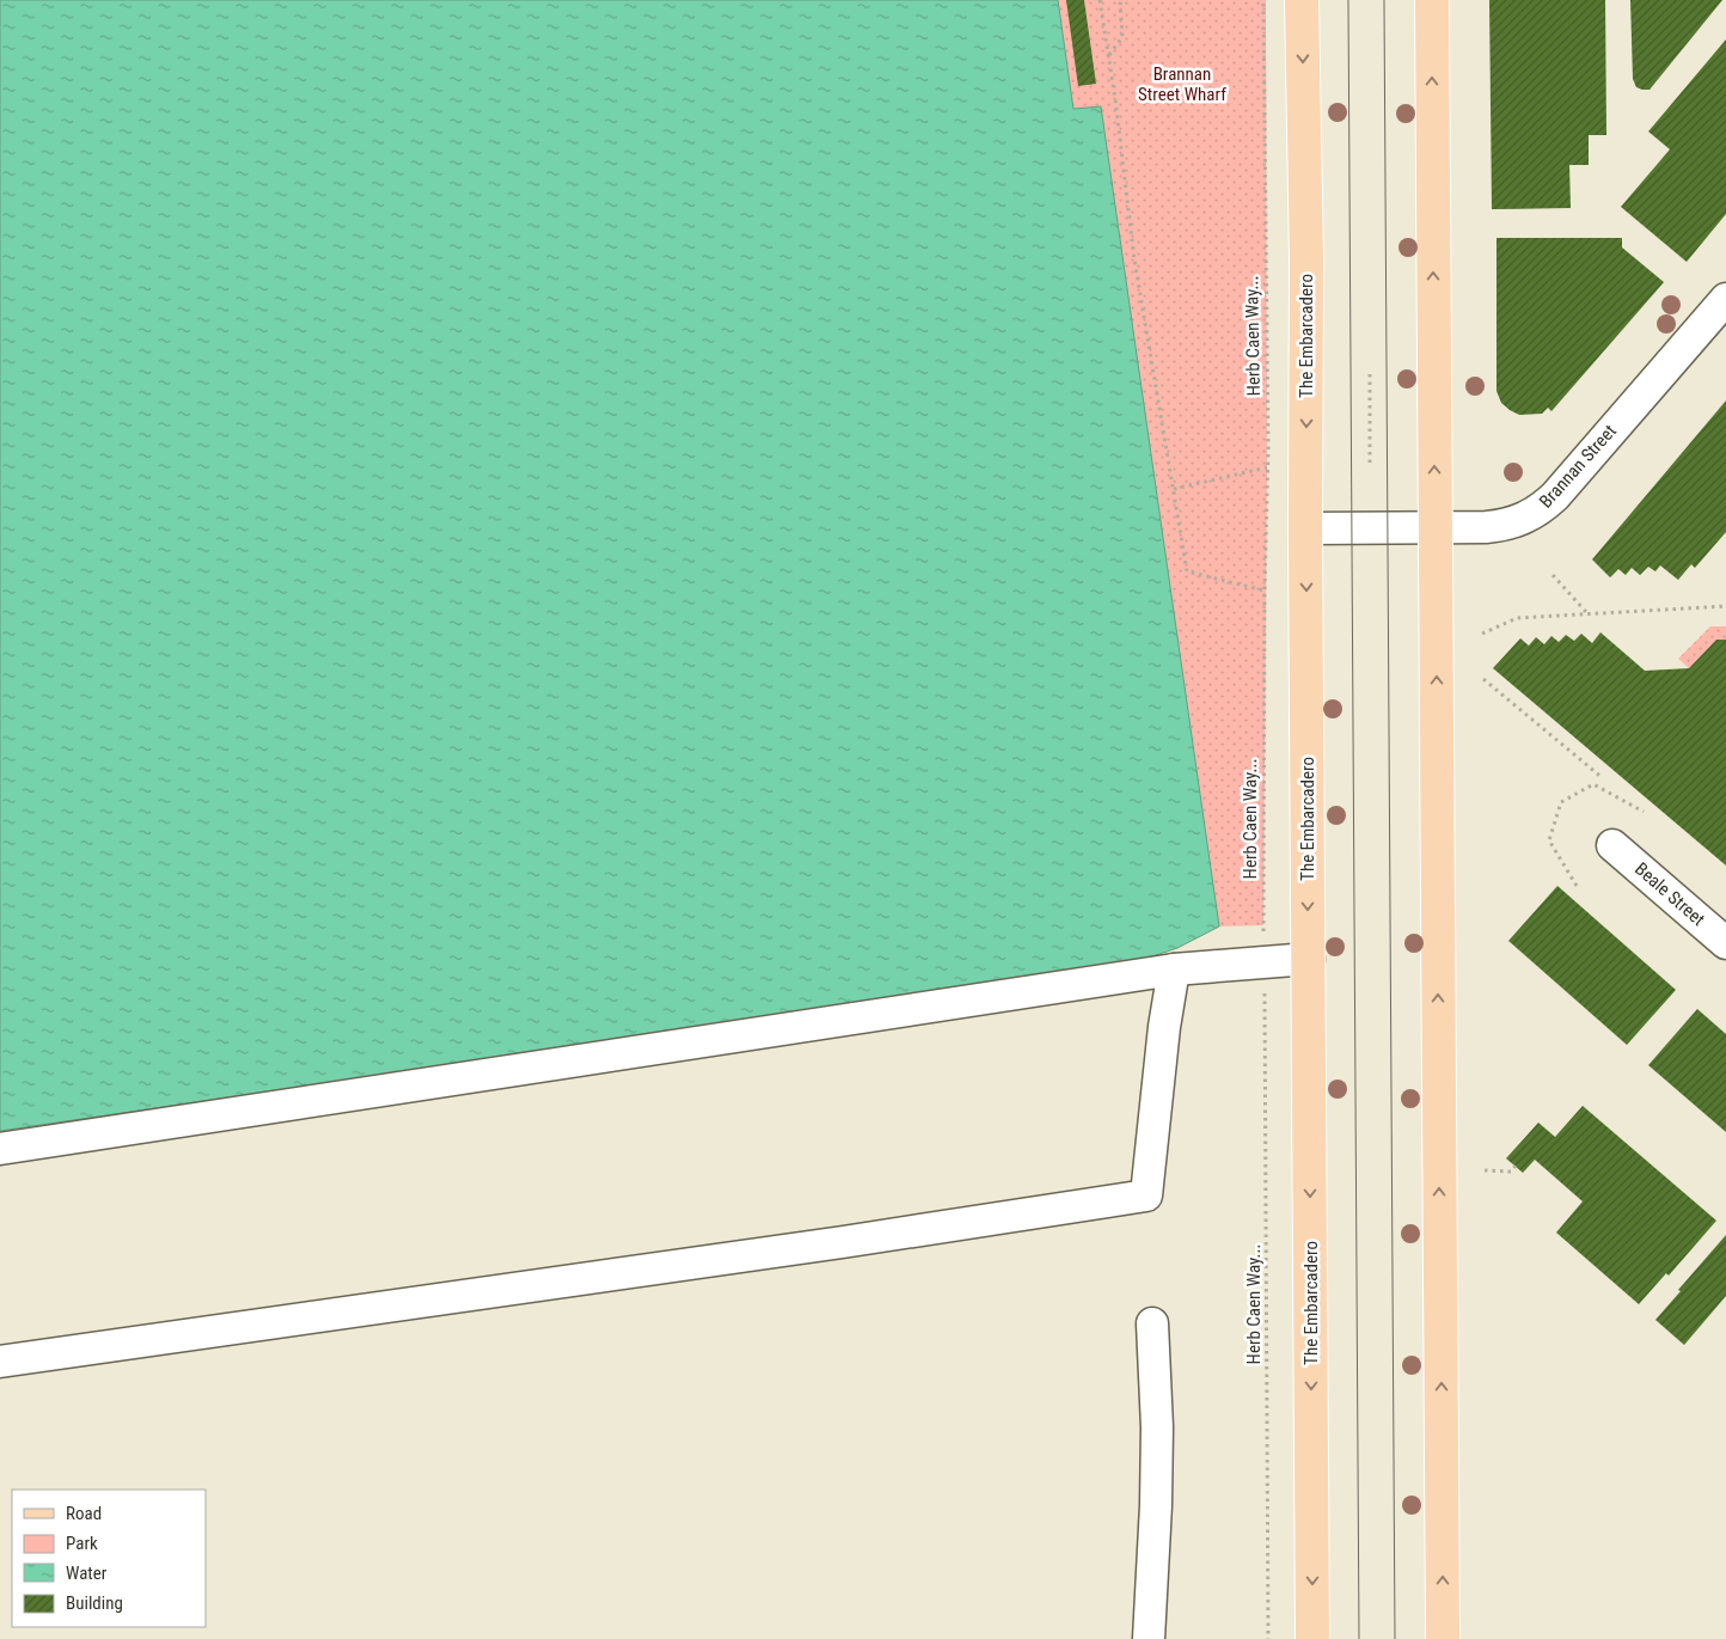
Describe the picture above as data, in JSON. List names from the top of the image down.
{
  "streets": {
    "main road": ["The Embarcadero"],
    "street": ["Brannan Street", "Beale Street"],
    "path": ["Herb Caen Way..."]
  },
  "crossings": [
    ["The Embarcadero", "Brannan Street"]
  ],
  "parks": ["Brannan Street Wharf"],
  "legend": [
    "Road",
    "Park",
    "Water",
    "Building"
  ]
}
